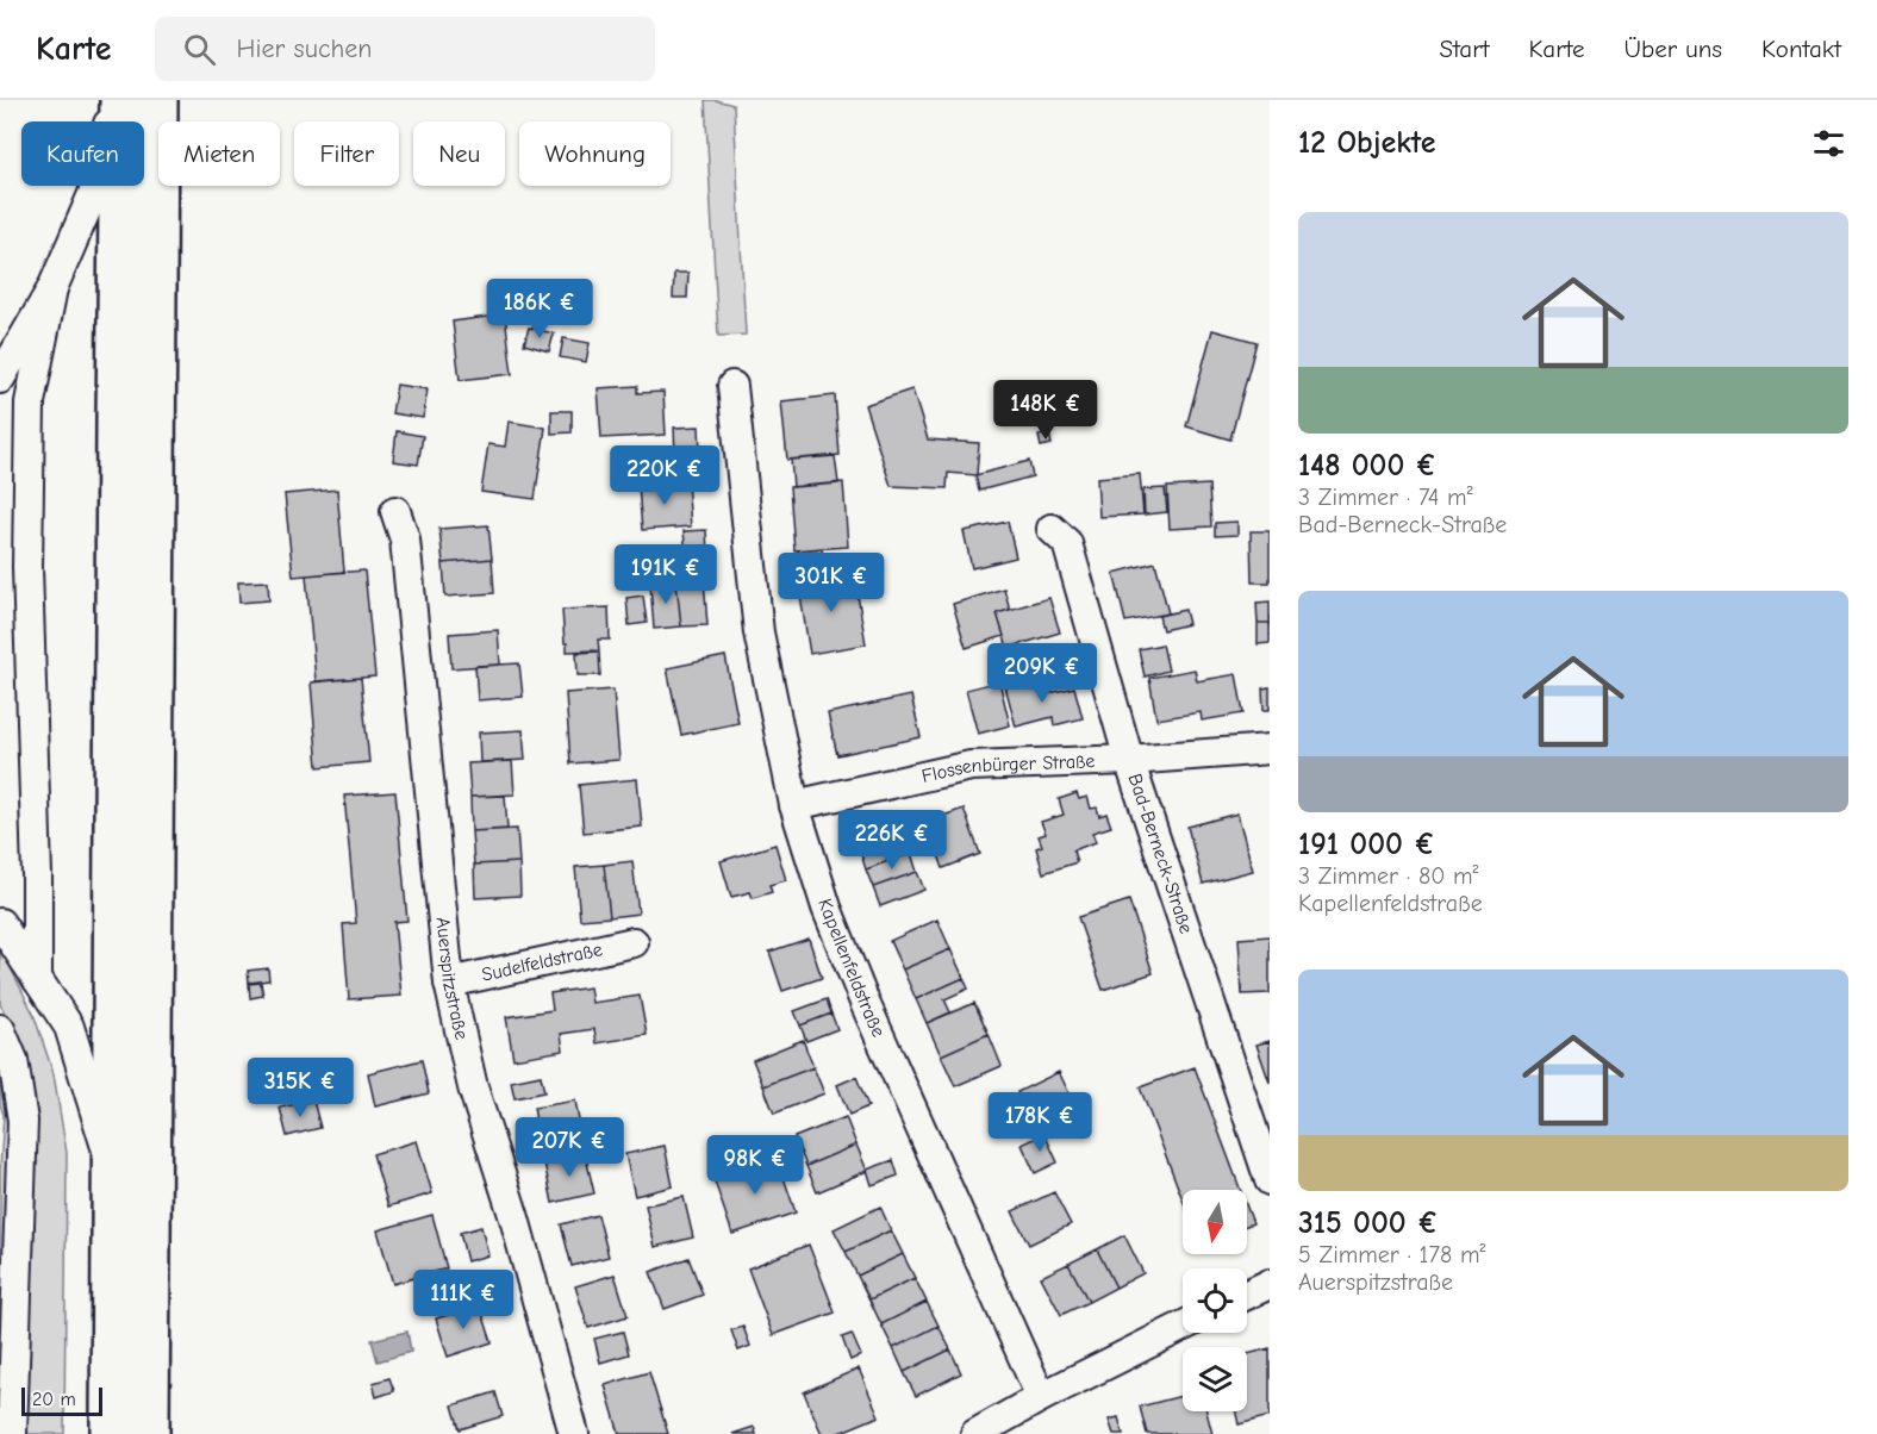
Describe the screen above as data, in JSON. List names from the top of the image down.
{
  "streets": {
    "street": [
      "Flossenbürger Straße",
      "Bad-Berneck-Straße",
      "Sudelfeldstraße",
      "Kapellenfeldstraße",
      "Auerspitzstraße"
    ]
  },
  "crossings": [
    ["Flossenbürger Straße", "Bad-Berneck-Straße"],
    ["Flossenbürger Straße", "Kapellenfeldstraße"],
    ["Sudelfeldstraße", "Auerspitzstraße"]
  ],
  "scale_bar": "20 m",
  "north": "bottom",
  "page": {
    "header": "Karte",
    "search": "Hier suchen",
    "nav": [
      "Start",
      "Karte",
      "Über uns",
      "Kontakt"
    ],
    "heading": "12 Objekte",
    "chip": [
      "Kaufen",
      "Mieten",
      "Filter",
      "Neu",
      "Wohnung"
    ],
    "list": [
      {
        "name": "148 000 €",
        "note": "3 Zimmer · 74 m² · Bad-Berneck-Straße"
      },
      {
        "name": "191 000 €",
        "note": "3 Zimmer · 80 m² · Kapellenfeldstraße"
      },
      {
        "name": "315 000 €",
        "note": "5 Zimmer · 178 m² · Auerspitzstraße"
      }
    ],
    "price": [
      "186K €",
      "148K €",
      "220K €",
      "191K €",
      "301K €",
      "209K €",
      "226K €",
      "315K €",
      "178K €",
      "207K €",
      "98K €",
      "111K €"
    ],
    "scale": "20 m"
  }
}
